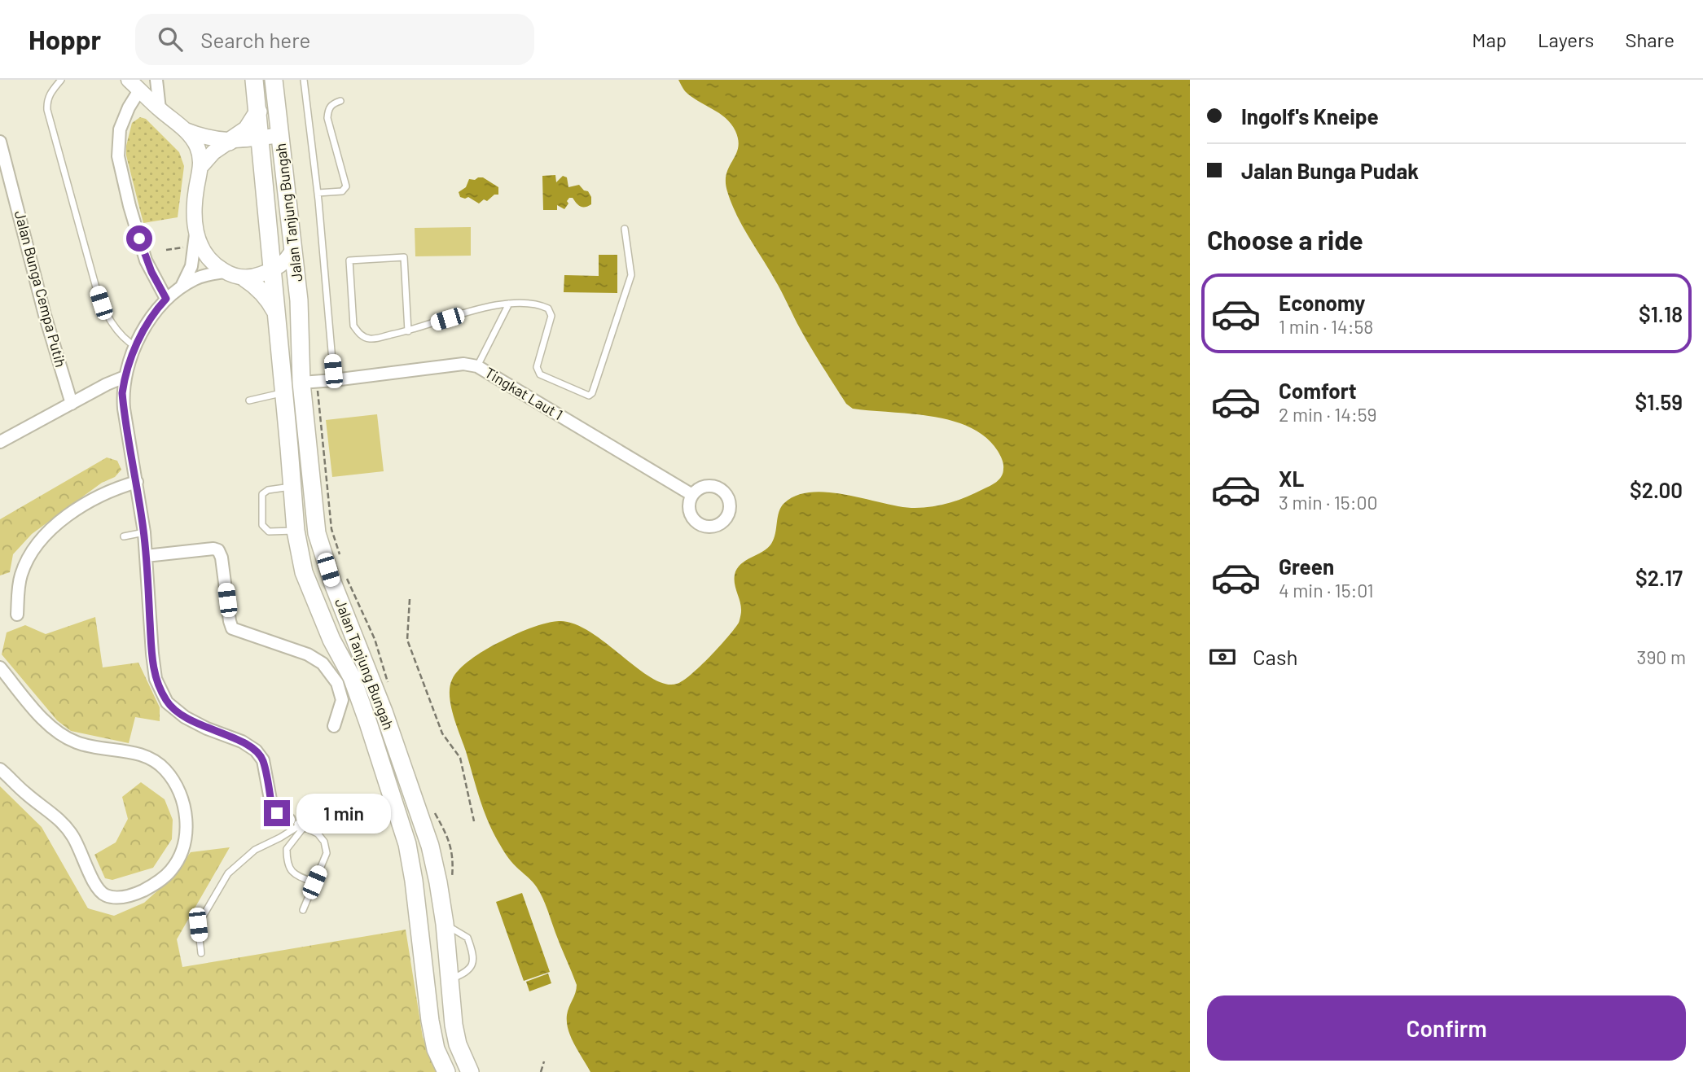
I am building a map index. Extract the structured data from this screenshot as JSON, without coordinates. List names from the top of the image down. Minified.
{"streets":{"main road":["Jalan Tanjung Bungah"],"street":["Jalan Bunga Cempa Putih","Tingkat Laut 1"]},"crossings":[["Jalan Tanjung Bungah","Tingkat Laut 1"]],"page":{"header":"Hoppr","search":"Search here","nav":["Map","Layers","Share"],"banner":["Ingolf's Kneipe","Jalan Bunga Pudak"],"heading":"Choose a ride","list":[{"name":"Economy","note":"1 min · 14:58","value":"$1.18"},{"name":"Comfort","note":"2 min · 14:59","value":"$1.59"},{"name":"XL","note":"3 min · 15:00","value":"$2.00"},{"name":"Green","note":"4 min · 15:01","value":"$2.17"}],"pay":["Cash","390 m"],"bubble":"1 min","buttons":"Confirm"}}
